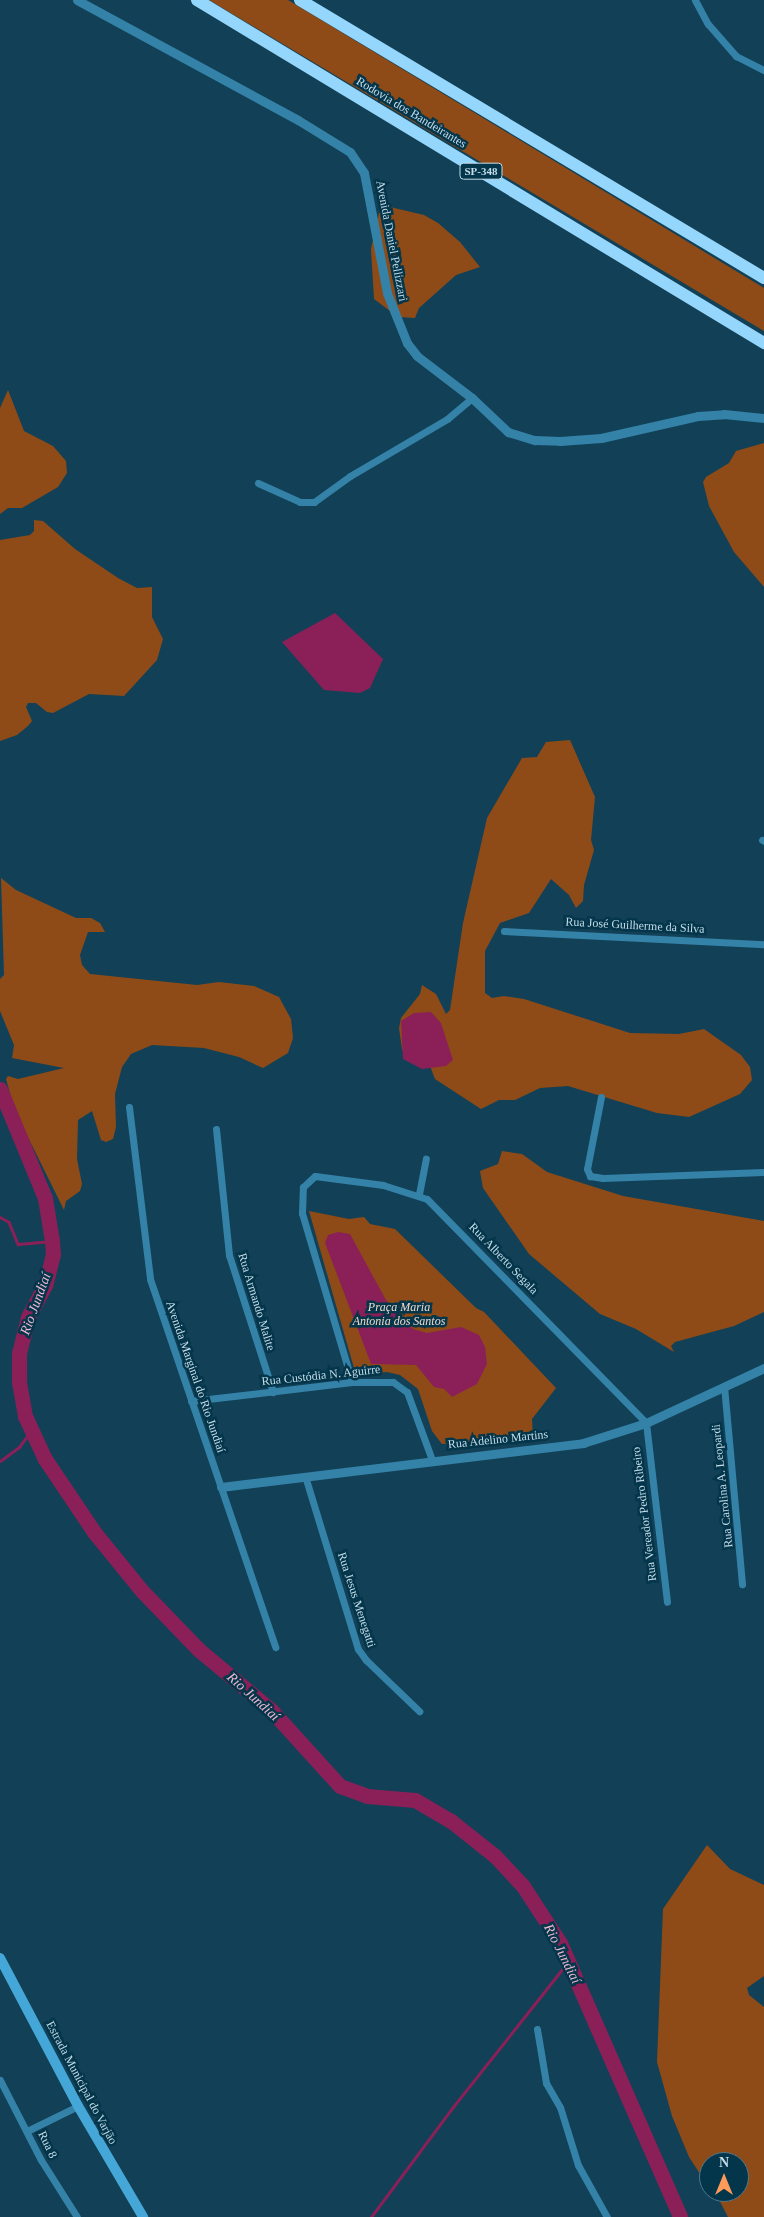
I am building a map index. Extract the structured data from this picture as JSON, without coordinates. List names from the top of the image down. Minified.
{"streets":{"highway":["Rodovia dos Bandeirantes","SP-348"],"main road":["Estrada Municipal do Varjão"],"street":["Avenida Daniel Pellizzari","Rua José Guilherme da Silva","Rua Alberto Segala","Rua Armando Malite","Rua Custódia N. Aguirre","Avenida Marginal do Rio Jundiaí","Rua Adelino Martins","Rua Carolina A. Leopardi","Rua Vereador Pedro Ribeiro","Rua Jesus Menegatti","Rua 8"]},"crossings":[["Rua Alberto Segala","Rua Custódia N. Aguirre"],["Rua Alberto Segala","Rua Adelino Martins"],["Rua Alberto Segala","Rua Vereador Pedro Ribeiro"],["Rua Armando Malite","Rua Custódia N. Aguirre"],["Rua Custódia N. Aguirre","Avenida Marginal do Rio Jundiaí"],["Rua Custódia N. Aguirre","Rua Adelino Martins"],["Avenida Marginal do Rio Jundiaí","Rua Adelino Martins"],["Rua Adelino Martins","Rua Carolina A. Leopardi"],["Rua Adelino Martins","Rua Vereador Pedro Ribeiro"],["Rua Adelino Martins","Rua Jesus Menegatti"]],"water":["Rio Jundiaí"],"parks":["Praça Maria Antonia dos Santos"],"north":"top"}
